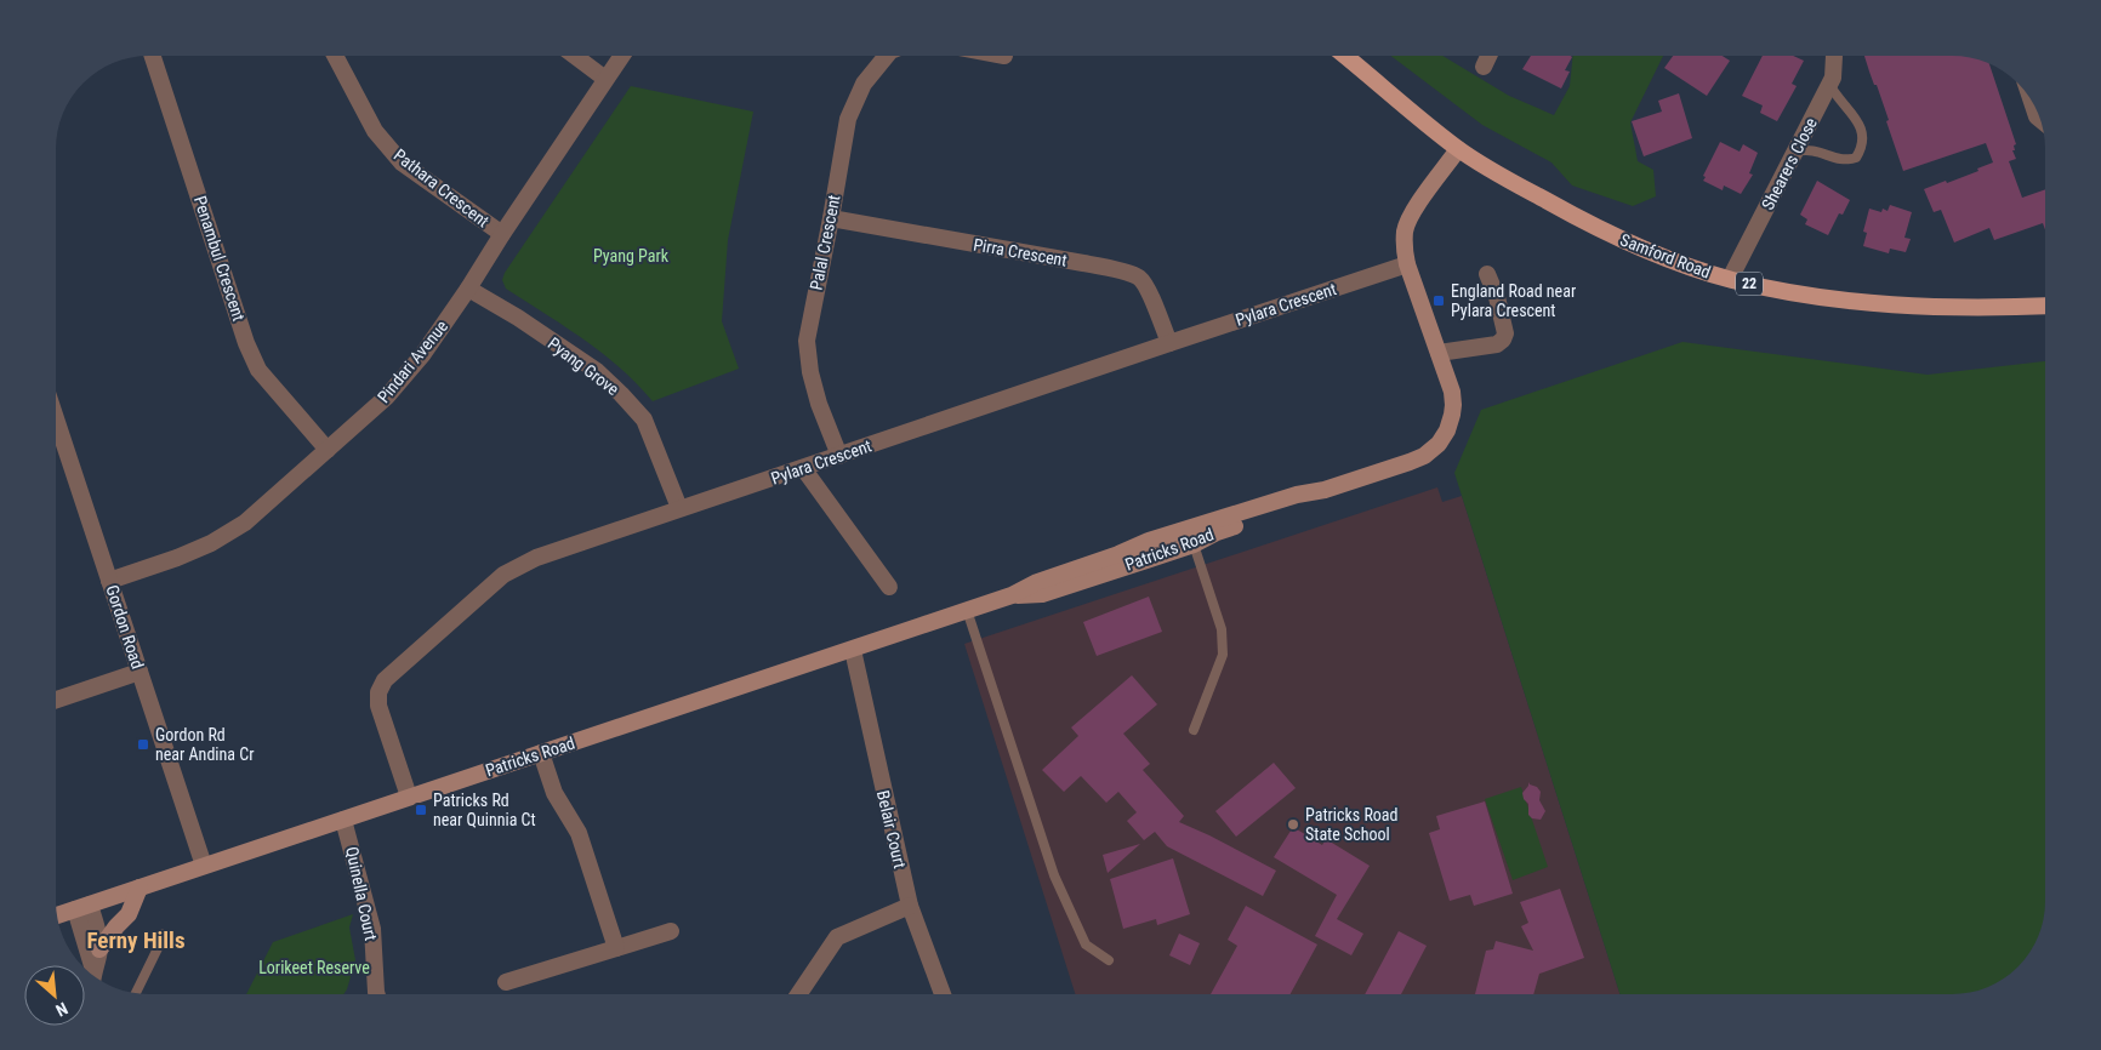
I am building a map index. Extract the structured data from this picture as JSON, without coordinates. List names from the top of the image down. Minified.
{"streets":{"main road":["Samford Road","22","Patricks Road"],"street":["Shearers Close","Pathara Crescent","Palal Crescent","Pirra Crescent","Penambul Crescent","Pylara Crescent","Pindari Avenue","Pyang Grove","Gordon Road","Belair Court","Quinella Court"]},"crossings":[["Shearers Close","Samford Road"],["Pathara Crescent","Pindari Avenue"],["Palal Crescent","Pirra Crescent"],["Palal Crescent","Pylara Crescent"],["Pirra Crescent","Pylara Crescent"],["Penambul Crescent","Pindari Avenue"],["Pylara Crescent","Pyang Grove"],["Pylara Crescent","Patricks Road"],["Pindari Avenue","Pyang Grove"],["Pindari Avenue","Gordon Road"],["Patricks Road","Gordon Road"],["Patricks Road","Belair Court"],["Patricks Road","Quinella Court"]],"districts":["Ferny Hills"],"parks":["Pyang Park","Lorikeet Reserve"],"places":{"transit":["England Road near Pylara Crescent","Gordon Rd near Andina Cr","Patricks Rd near Quinnia Ct"],"other":["Patricks Road State School"]},"north":"bottom right"}
